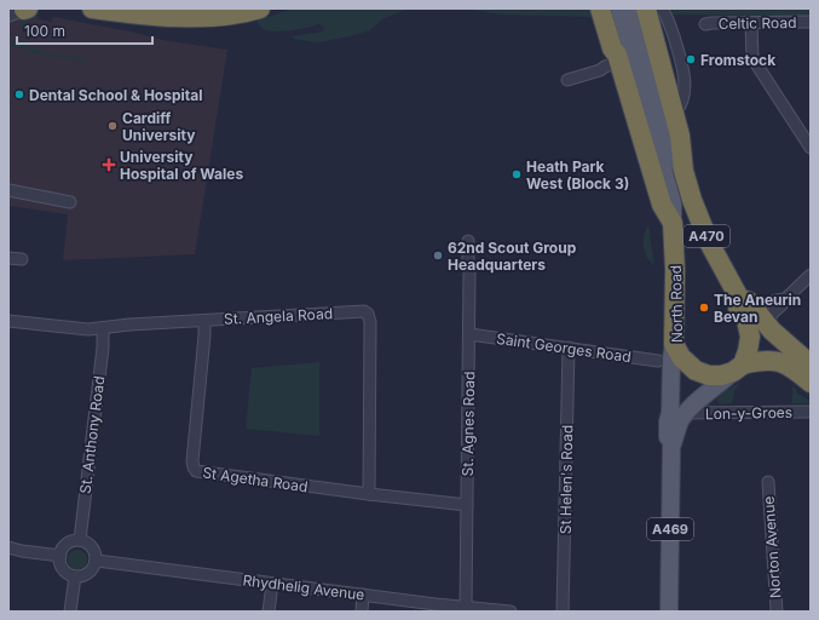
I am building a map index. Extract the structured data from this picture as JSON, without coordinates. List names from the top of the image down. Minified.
{"streets":{"highway":["A470","North Road"],"main road":["A469"],"street":["Celtic Road","St. Angela Road","Saint Georges Road","Lon-y-Groes","St. Agnes Road","St. Anthony Road","St Agetha Road","St Helen's Road","Norton Avenue","Rhydhelig Avenue"]},"crossings":[["A470","North Road"],["A470","A469"],["North Road","A469"],["St. Angela Road","St. Anthony Road"],["St. Angela Road","St Agetha Road"],["Saint Georges Road","St. Agnes Road"],["Saint Georges Road","St Helen's Road"],["Lon-y-Groes","A469"],["St. Agnes Road","St Agetha Road"],["St. Agnes Road","Rhydhelig Avenue"],["St. Anthony Road","Rhydhelig Avenue"]],"places":{"other":["Fromstock","Dental School & Hospital","Cardiff University","Heath Park West (Block 3)","62nd Scout Group Headquarters","The Aneurin Bevan"],"health":["University Hospital of Wales"]},"scale_bar":"100 m"}
